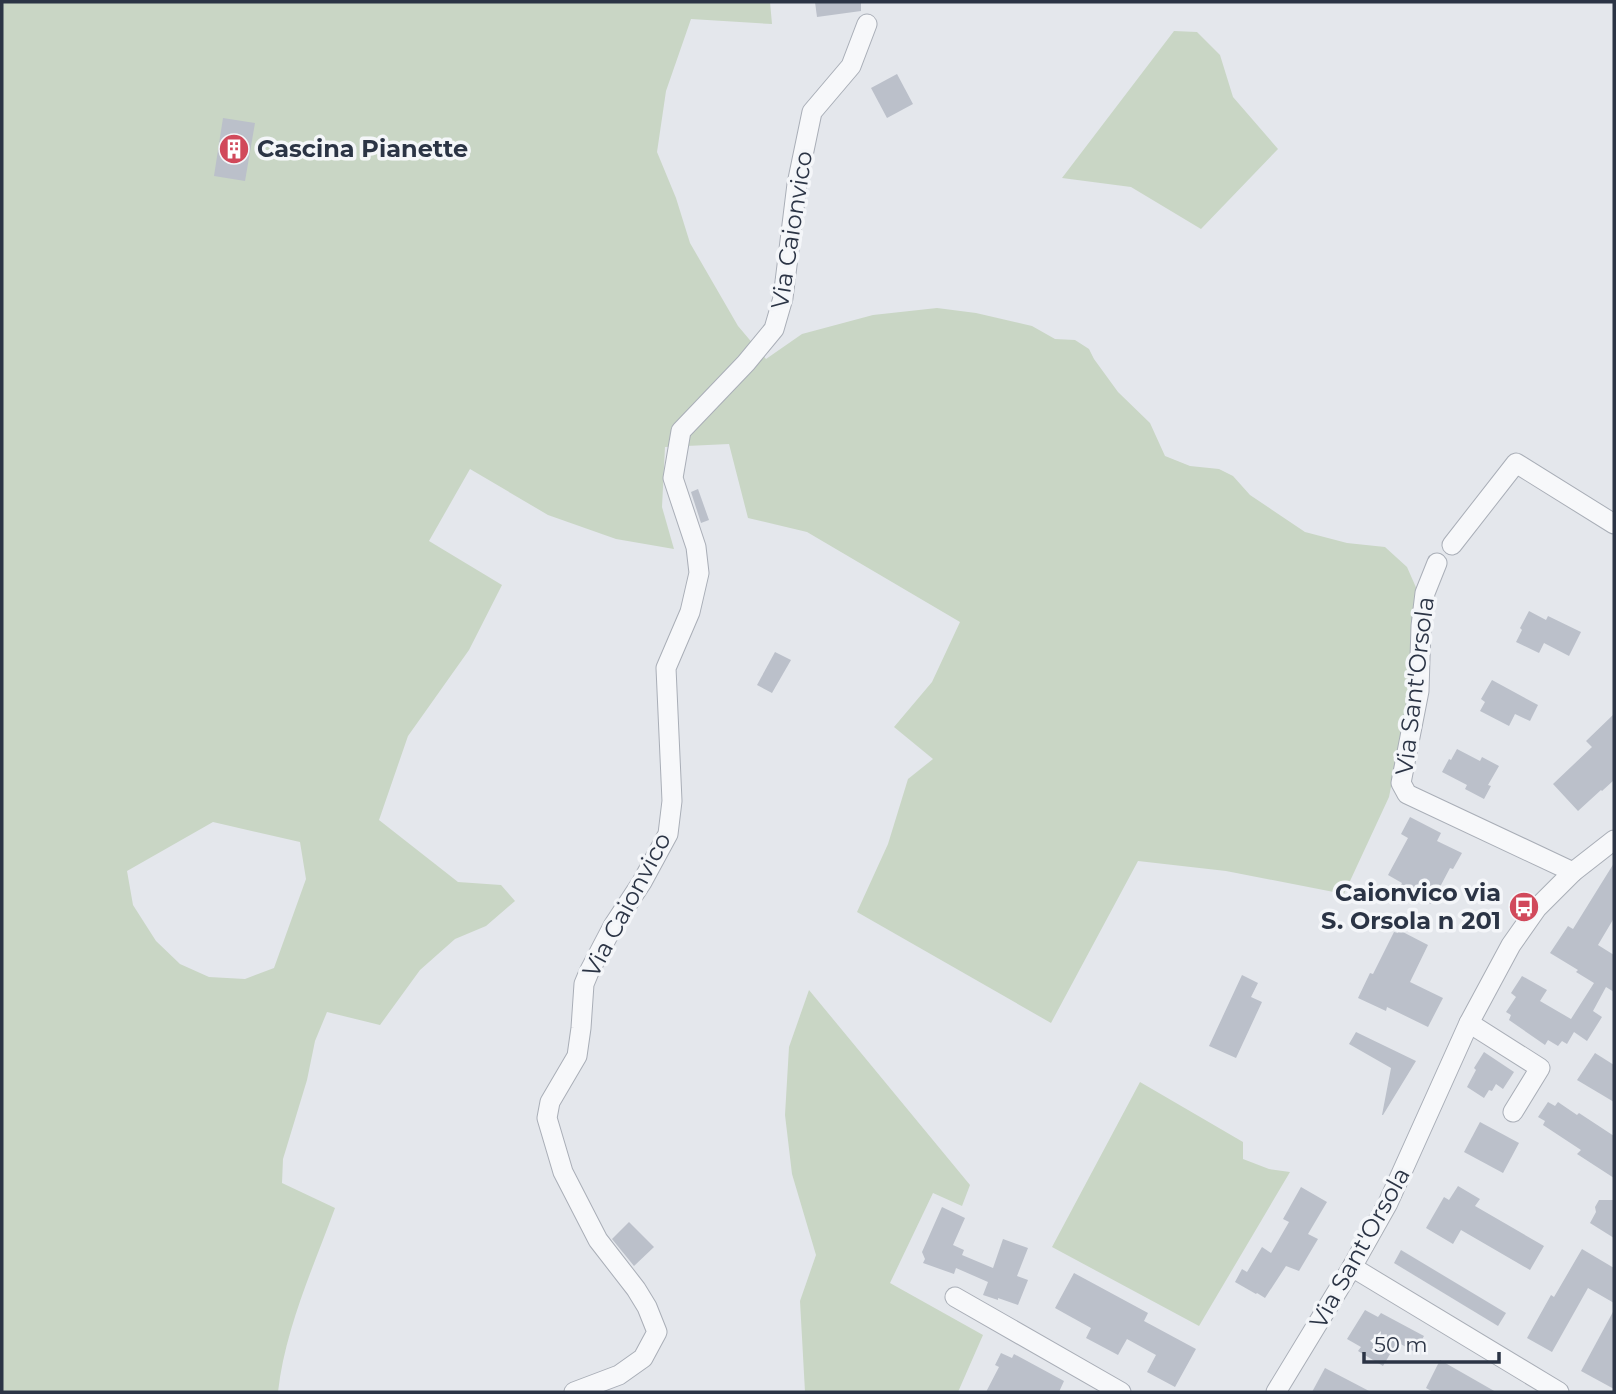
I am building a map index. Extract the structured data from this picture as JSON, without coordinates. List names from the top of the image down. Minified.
{"streets":{"street":["Via Caionvico","Via Sant'Orsola"]},"places":{"building":["Cascina Pianette"],"bus stop":["Caionvico via S. Orsola n 201"]},"scale_bar":"50 m"}
